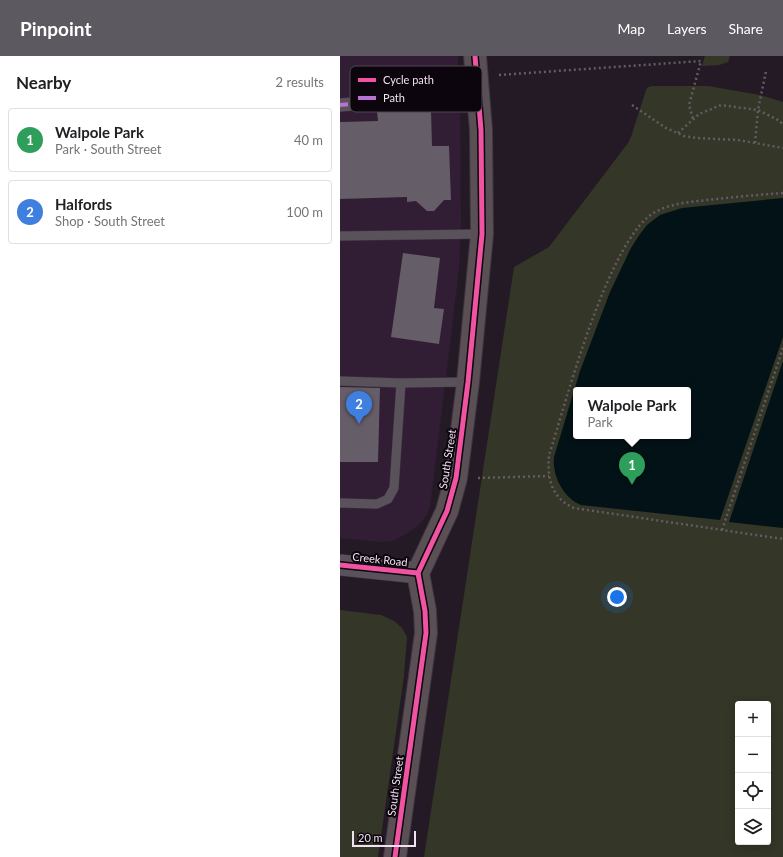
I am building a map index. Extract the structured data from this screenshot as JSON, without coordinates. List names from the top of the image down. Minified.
{"streets":{"main road":["South Street"],"street":["Creek Road"]},"crossings":[["South Street","Creek Road"]],"legend":["Cycle path","Path"],"scale_bar":"20 m","page":{"header":"Pinpoint","nav":["Map","Layers","Share"],"heading":["Nearby","2 results"],"list":[{"mark":"1","name":"Walpole Park","note":"Park · South Street","value":"40 m"},{"mark":"2","name":"Halfords","note":"Shop · South Street","value":"100 m"}],"popup":["Walpole Park","Park"],"pins":["2","1"],"map_buttons":["+","−"],"scale":"20 m"}}
